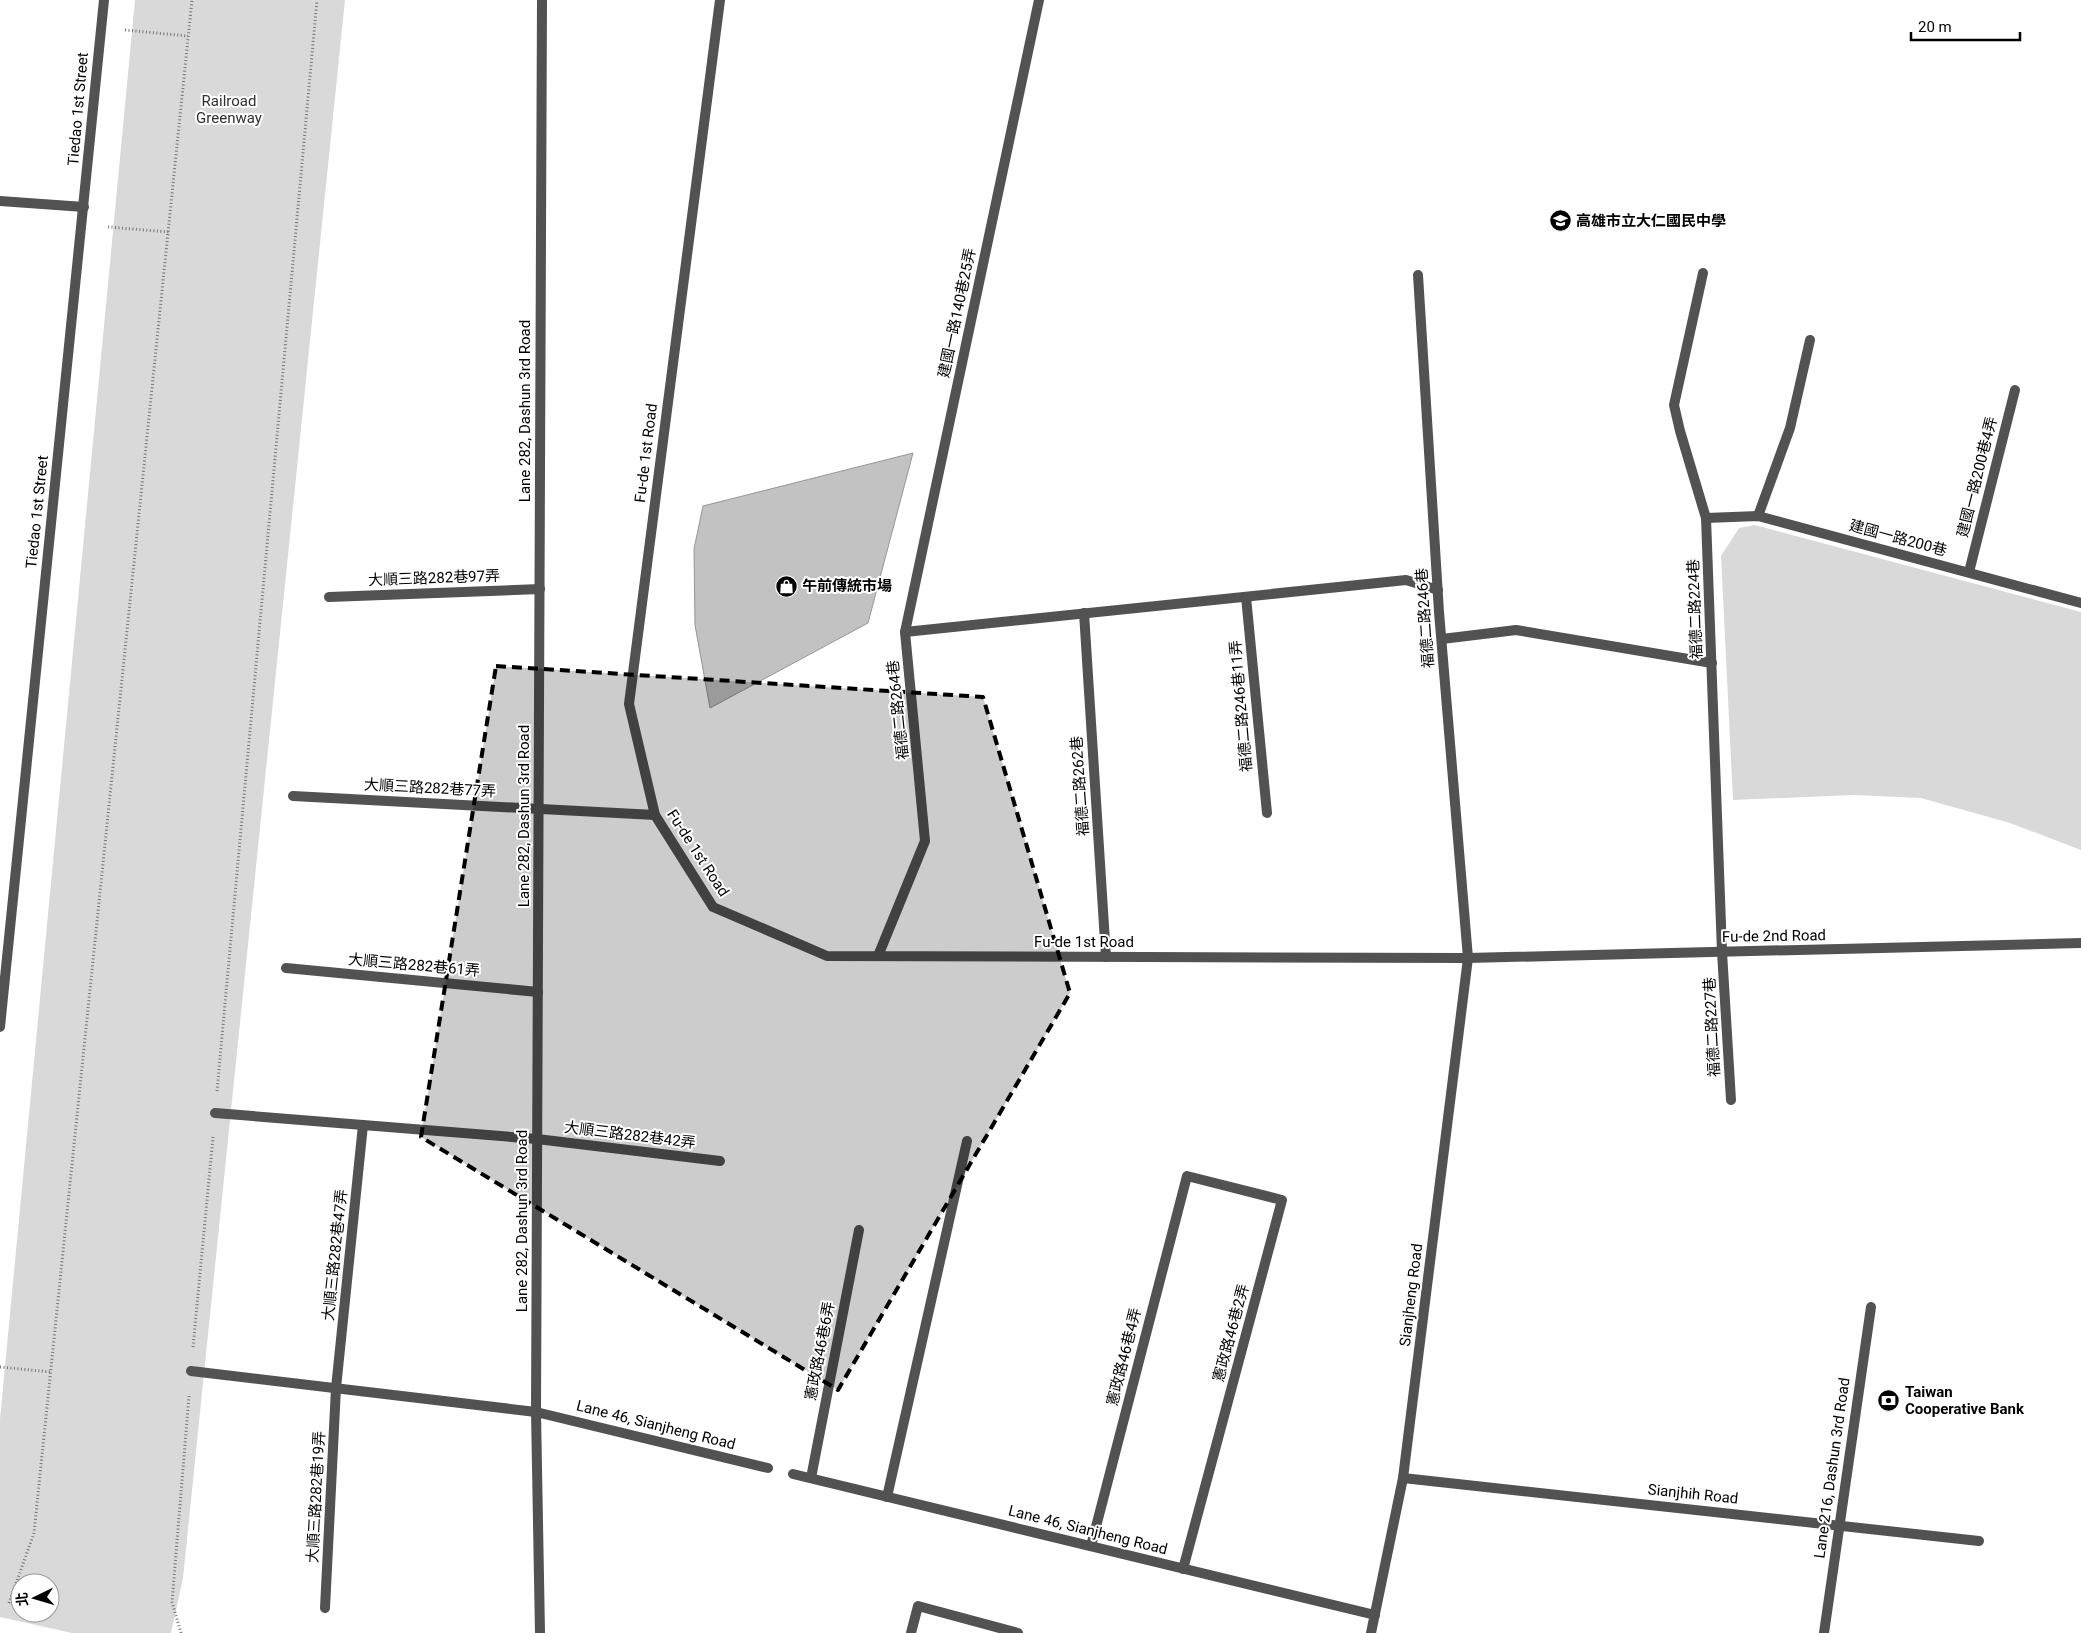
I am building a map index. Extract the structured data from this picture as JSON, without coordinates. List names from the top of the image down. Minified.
{"streets":{"street":["Tiedao 1st Street","建國一路140巷25弄","Lane 282, Dashun 3rd Road","Fu-de 1st Road","建國一路200巷4弄","建國一路200巷","大順三路282巷97弄","福德二路224巷","福德二路246巷","福德二路246巷11弄","福德二路264巷","福德二路262巷","大順三路282巷77弄","Fu-de 2nd Road","大順三路282巷61弄","福德二路227巷","大順三路282巷42弄","大順三路282巷47弄","Sianjheng Road","憲政路46巷2弄","憲政路46巷6弄","憲政路46巷4弄","Lane 46, Sianjheng Road","Lane 216, Dashun 3rd Road","Sianjhih Road","大順三路282巷19弄"]},"crossings":[["建國一路140巷25弄","福德二路264巷"],["Lane 282, Dashun 3rd Road","大順三路282巷97弄"],["Lane 282, Dashun 3rd Road","大順三路282巷77弄"],["Lane 282, Dashun 3rd Road","大順三路282巷61弄"],["Lane 282, Dashun 3rd Road","大順三路282巷42弄"],["Lane 282, Dashun 3rd Road","Lane 46, Sianjheng Road"],["Fu-de 1st Road","福德二路246巷"],["Fu-de 1st Road","福德二路264巷"],["Fu-de 1st Road","福德二路262巷"],["Fu-de 1st Road","大順三路282巷77弄"],["Fu-de 1st Road","Fu-de 2nd Road"],["Fu-de 1st Road","Sianjheng Road"],["建國一路200巷4弄","建國一路200巷"],["建國一路200巷","福德二路224巷"],["福德二路224巷","Fu-de 2nd Road"],["福德二路224巷","福德二路227巷"],["福德二路246巷","Fu-de 2nd Road"],["福德二路246巷","Sianjheng Road"],["Fu-de 2nd Road","福德二路227巷"],["Fu-de 2nd Road","Sianjheng Road"],["大順三路282巷47弄","大順三路282巷19弄"],["Sianjheng Road","Lane 46, Sianjheng Road"],["Sianjheng Road","Sianjhih Road"],["憲政路46巷2弄","憲政路46巷4弄"],["憲政路46巷2弄","Lane 46, Sianjheng Road"],["憲政路46巷6弄","Lane 46, Sianjheng Road"],["憲政路46巷4弄","Lane 46, Sianjheng Road"],["Lane 216, Dashun 3rd Road","Sianjhih Road"]],"parks":["Railroad Greenway"],"places":{"school or university":["高雄市立大仁國民中學"],"shop":["午前傳統市場"],"bank":["Taiwan Cooperative Bank"]},"scale_bar":"20 m","north":"left"}
